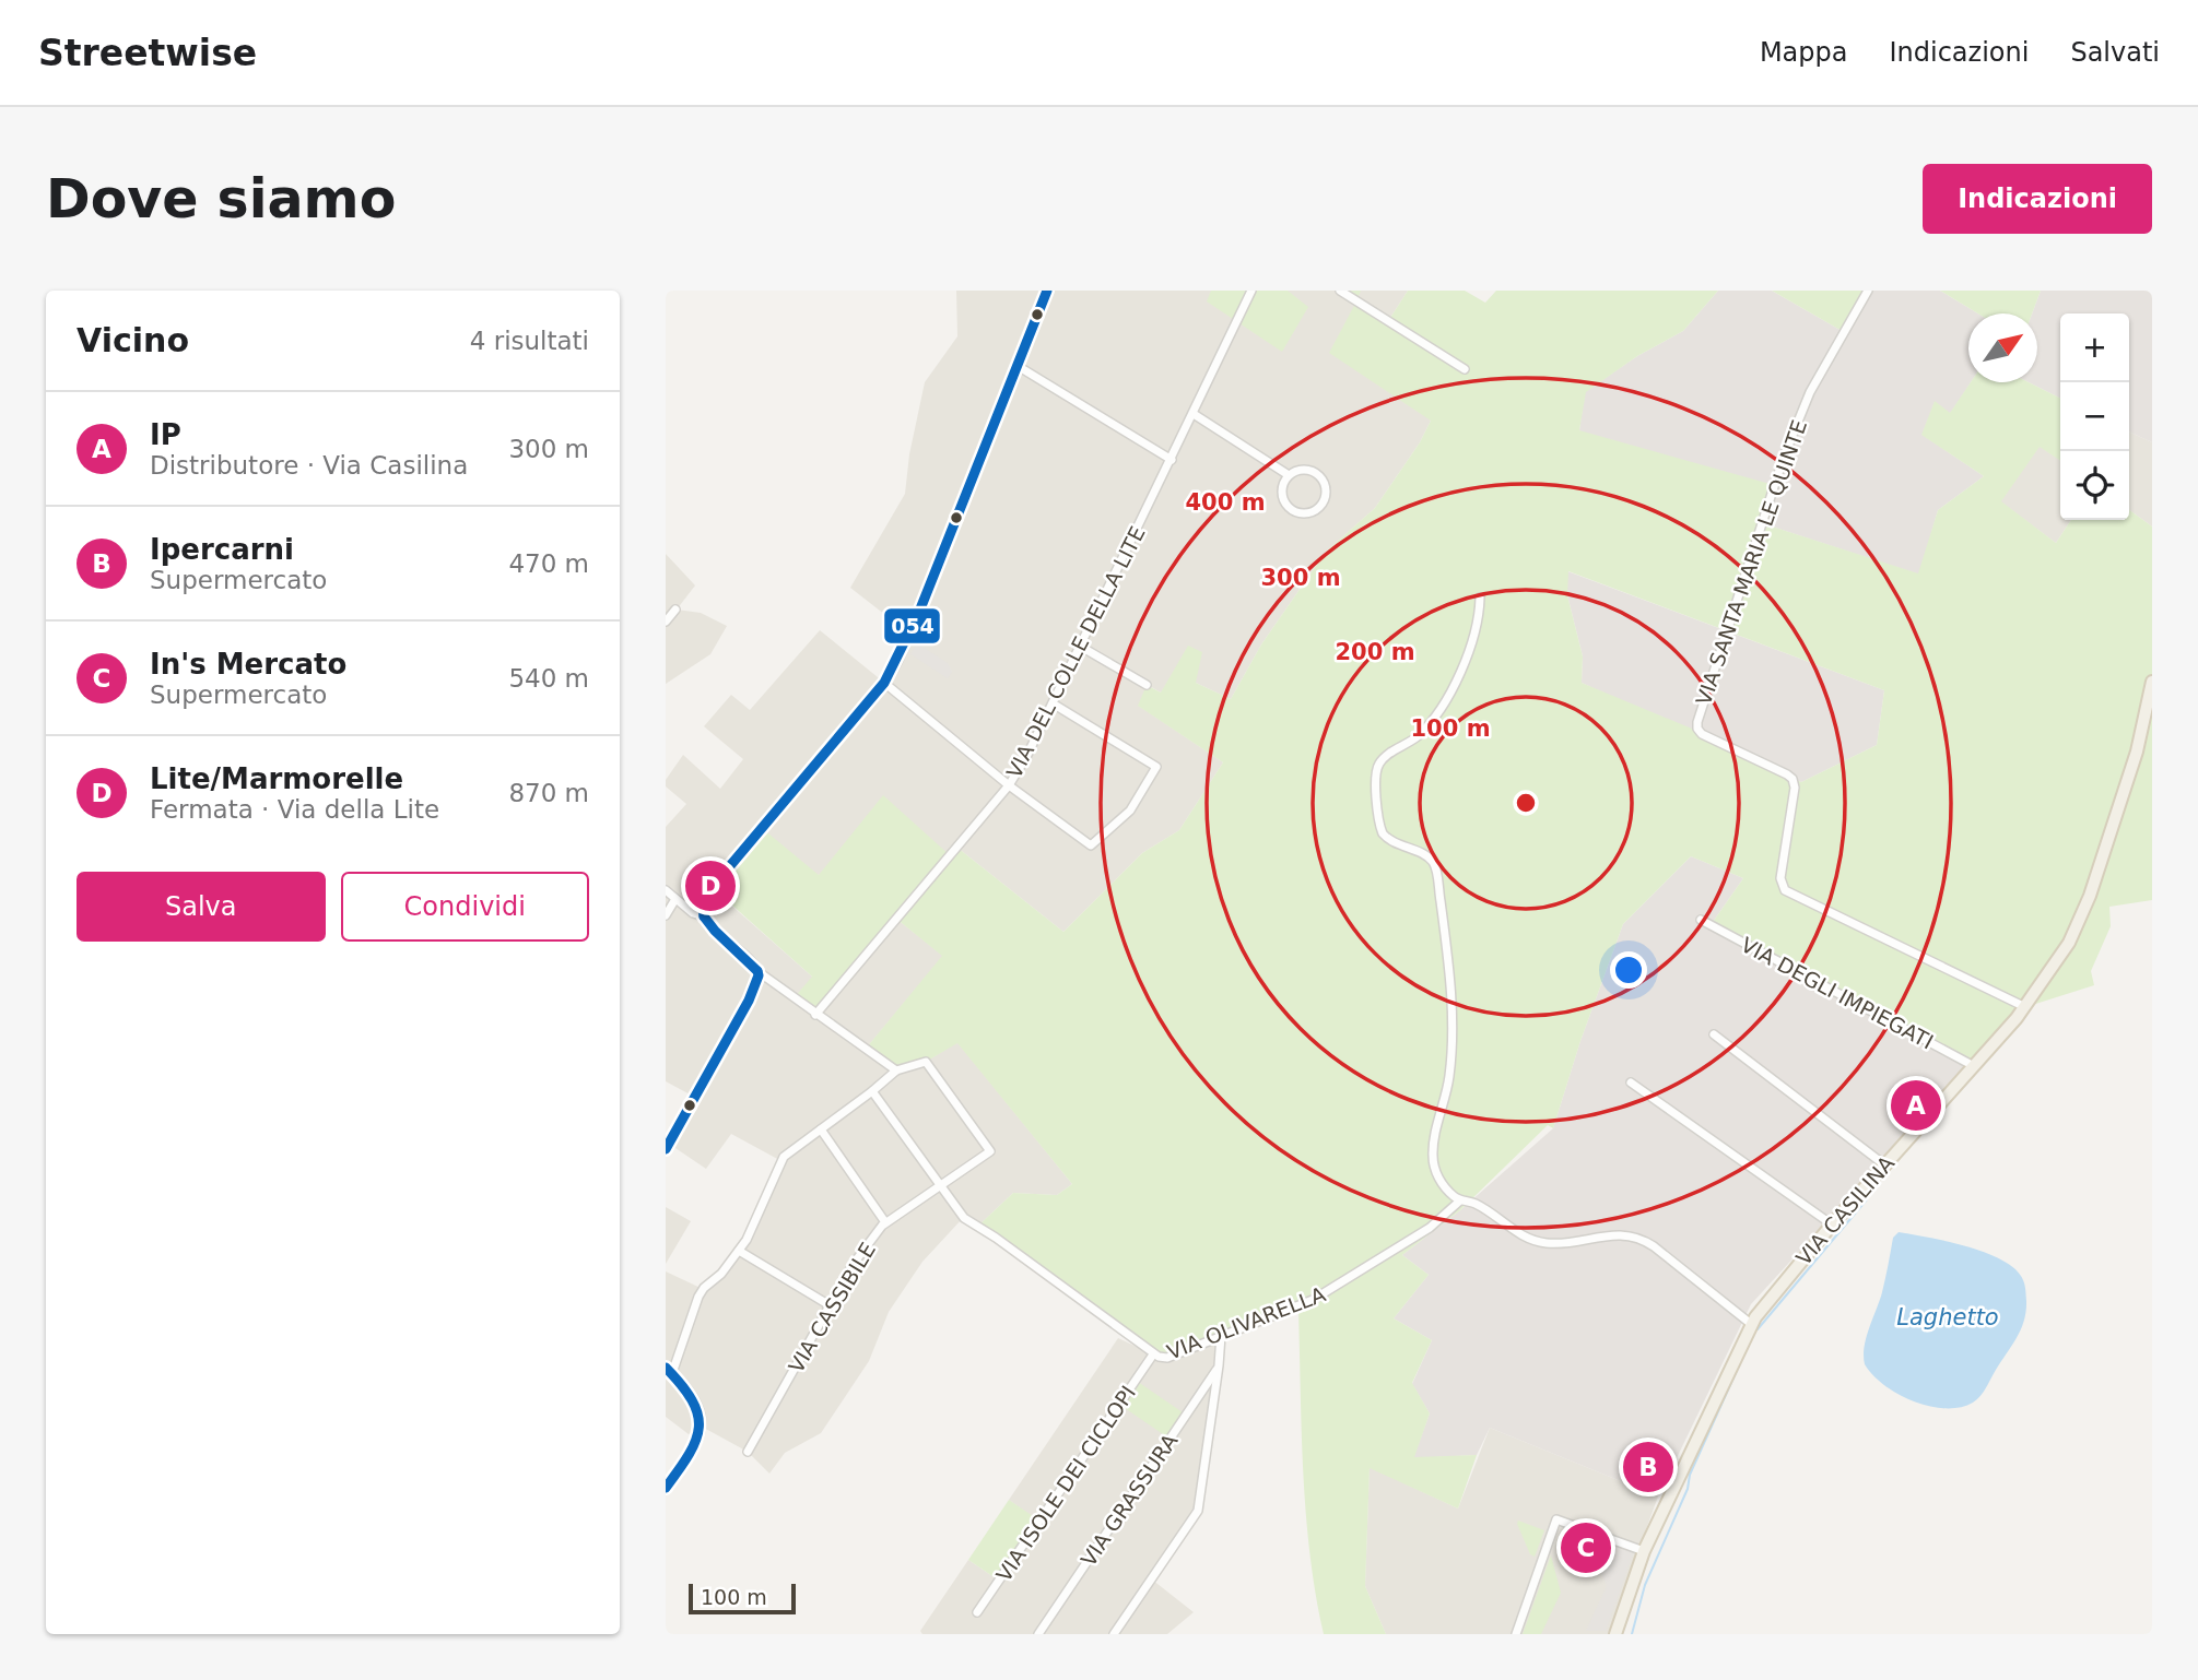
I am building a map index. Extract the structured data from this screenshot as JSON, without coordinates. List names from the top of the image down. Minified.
{"streets":{"main road":["VIA CASILINA"],"street":["VIA SANTA MARIA LE QUINTE","VIA DEL COLLE DELLA LITE","VIA DEGLI IMPIEGATI","VIA CASSIBILE","VIA OLIVARELLA","VIA ISOLE DEI CICLOPI","VIA GRASSURA"]},"crossings":[["VIA SANTA MARIA LE QUINTE","VIA CASILINA"],["VIA DEGLI IMPIEGATI","VIA CASILINA"],["VIA CASSIBILE","VIA OLIVARELLA"],["VIA OLIVARELLA","VIA ISOLE DEI CICLOPI"]],"water":["Laghetto"],"lines":["transit line 054"],"scale_bar":"100 m","north":"top right","page":{"header":"Streetwise","nav":["Mappa","Indicazioni","Salvati"],"buttons":["Indicazioni",["Salva","Condividi"]],"title":"Dove siamo","heading":["Vicino","4 risultati"],"map_buttons":["+","−"],"list":[{"mark":"A","name":"IP","note":"Distributore · Via Casilina","value":"300 m"},{"mark":"B","name":"Ipercarni","note":"Supermercato","value":"470 m"},{"mark":"C","name":"In's Mercato","note":"Supermercato","value":"540 m"},{"mark":"D","name":"Lite/Marmorelle","note":"Fermata · Via della Lite","value":"870 m"}],"pins":["D","A","B","C"],"scale":"100 m"},"rings":["400 m","300 m","200 m","100 m"]}
